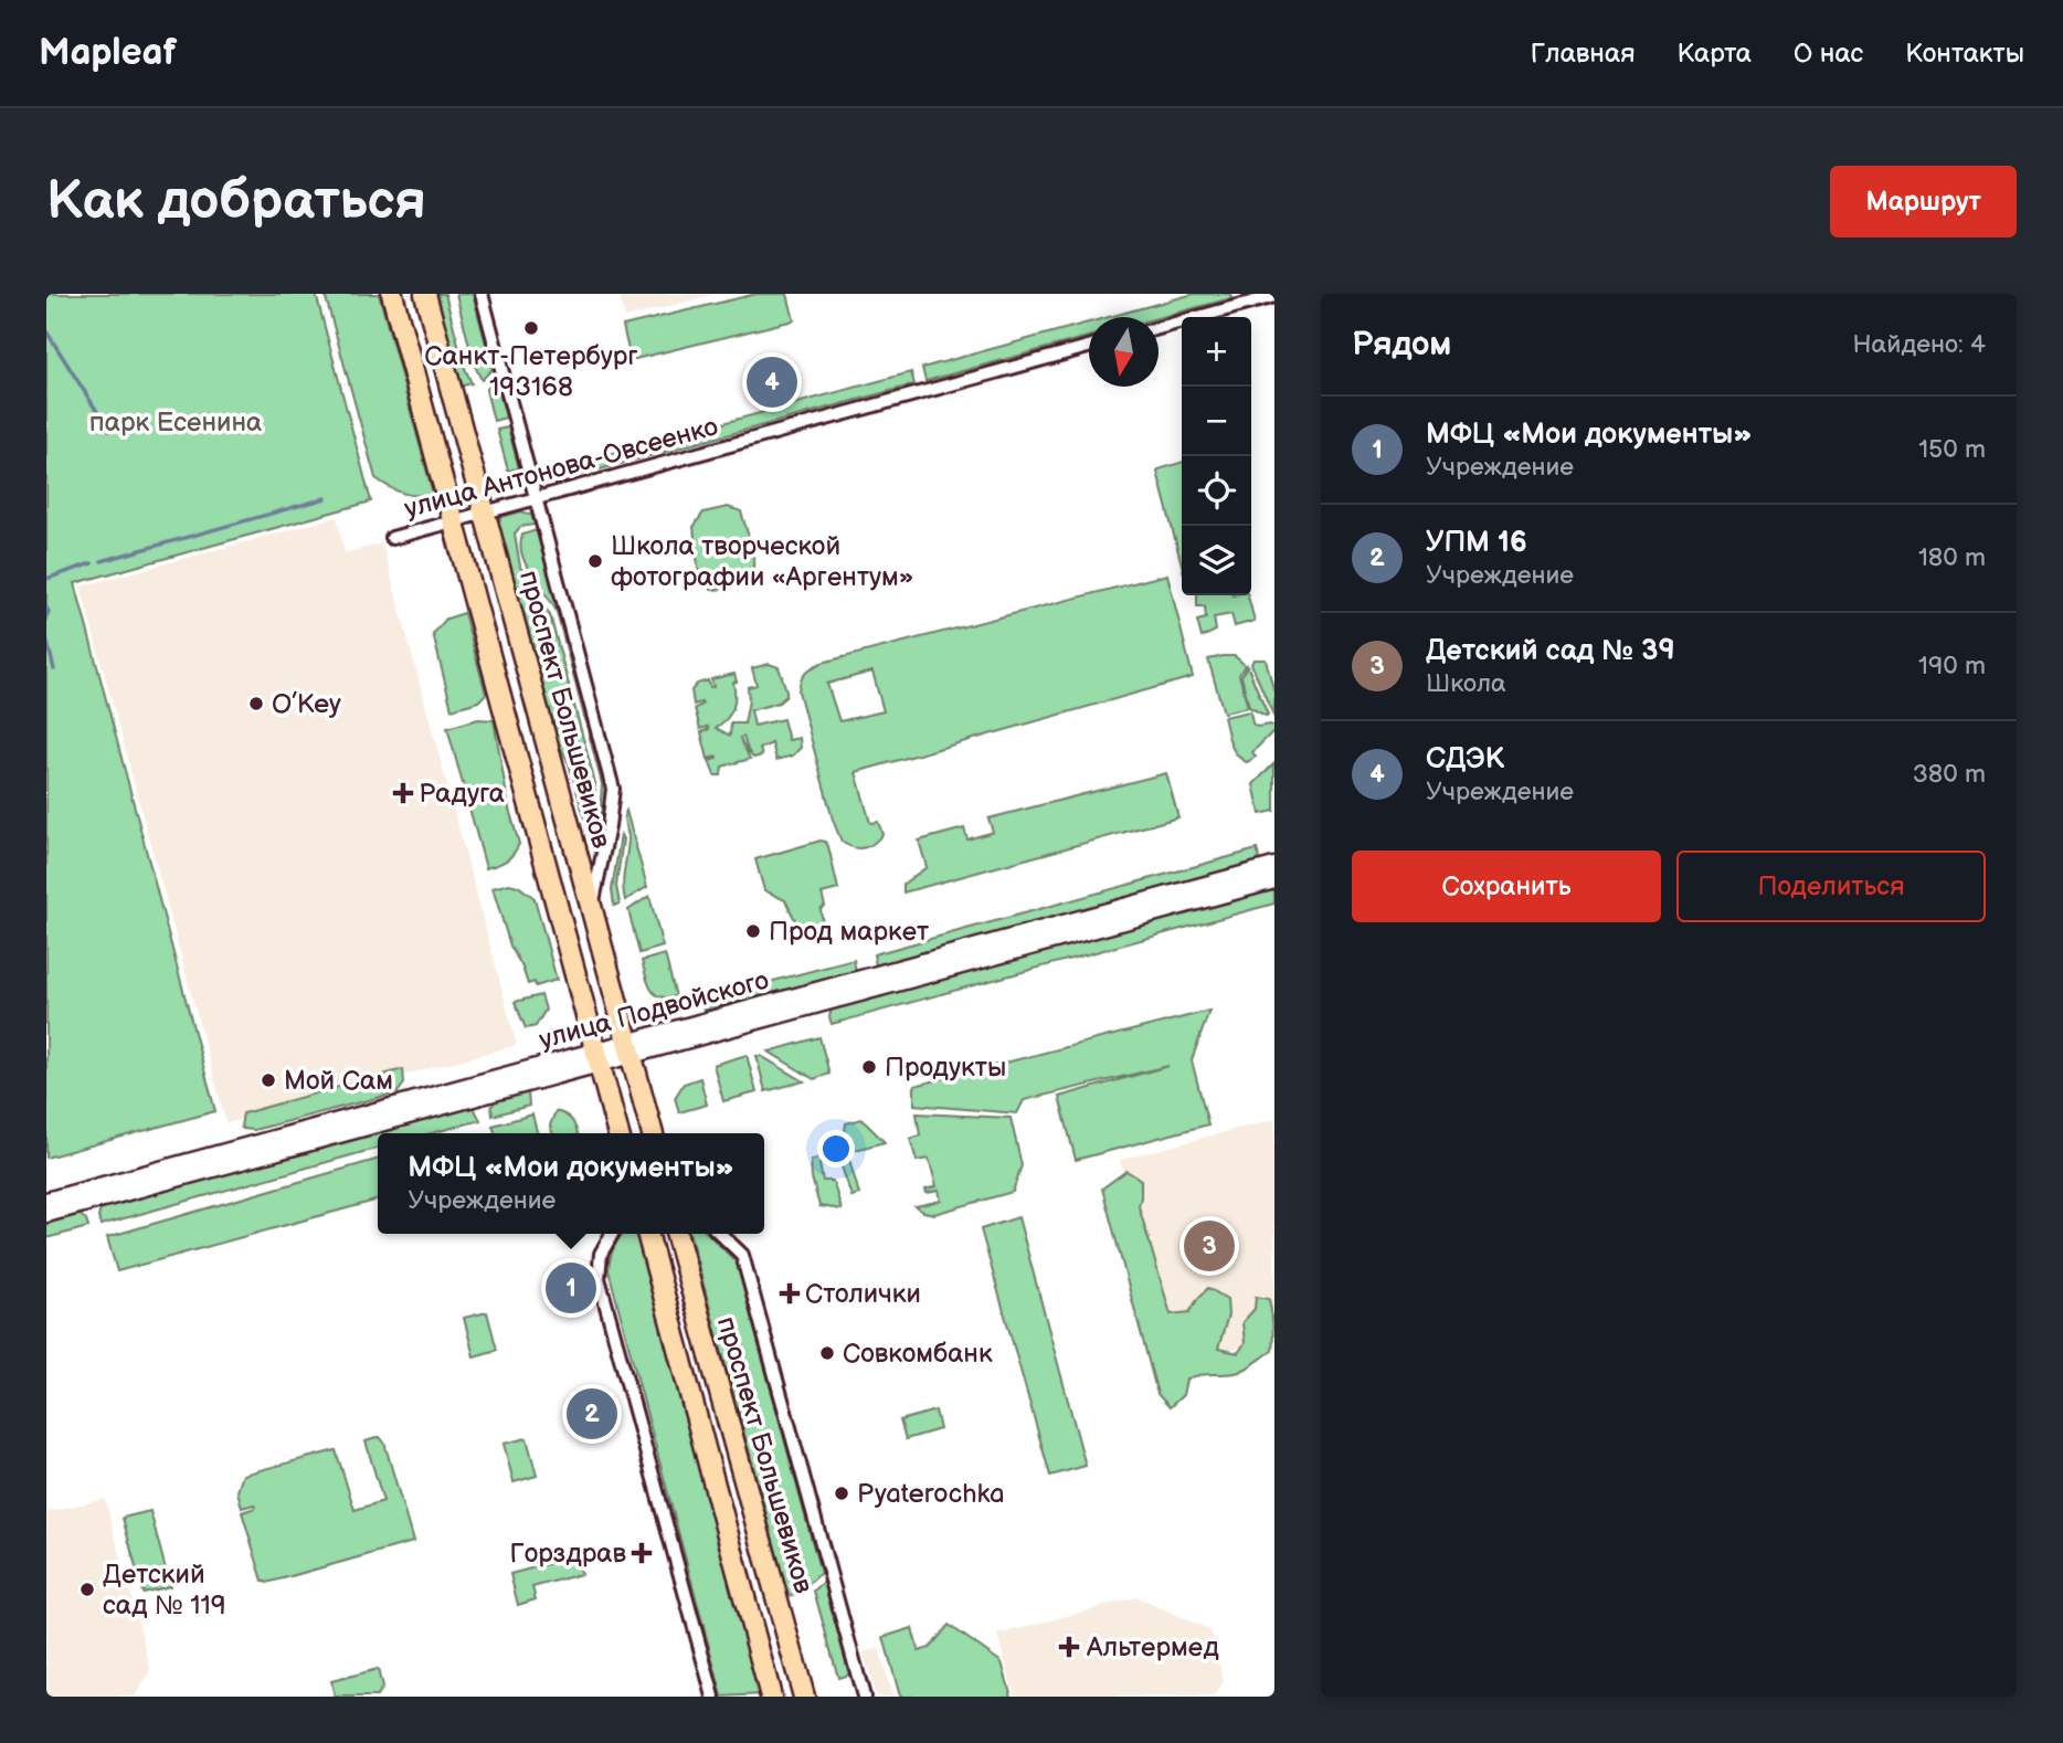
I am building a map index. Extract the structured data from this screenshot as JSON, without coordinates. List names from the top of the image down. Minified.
{"streets":{"main road":["проспект Большевиков"],"street":["улица Антонова-Овсеенко","улица Подвойского"]},"crossings":[["улица Антонова-Овсеенко","проспект Большевиков"],["проспект Большевиков","улица Подвойского"]],"parks":["парк Есенина"],"places":{"other":["Санкт-Петербург 193168","Школа творческой фотографии «Аргентум»","O’Key","Прод маркет","Продукты","Мой Сам","Совкомбанк","Pyaterochka","Детский сад № 119"],"health":["Радуга","Столички","Горздрав","Альтермед"]},"north":"bottom","page":{"header":"Mapleaf","nav":["Главная","Карта","О нас","Контакты"],"buttons":["Маршрут",["Сохранить","Поделиться"]],"title":"Как добраться","heading":["Рядом","Найдено: 4"],"map_buttons":["+","−"],"pins":["4","3","1","2"],"list":[{"mark":"1","name":"МФЦ «Мои документы»","note":"Учреждение","value":"150 m"},{"mark":"2","name":"УПМ 16","note":"Учреждение","value":"180 m"},{"mark":"3","name":"Детский сад № 39","note":"Школа","value":"190 m"},{"mark":"4","name":"СДЭК","note":"Учреждение","value":"380 m"}],"popup":["МФЦ «Мои документы»","Учреждение"]}}
